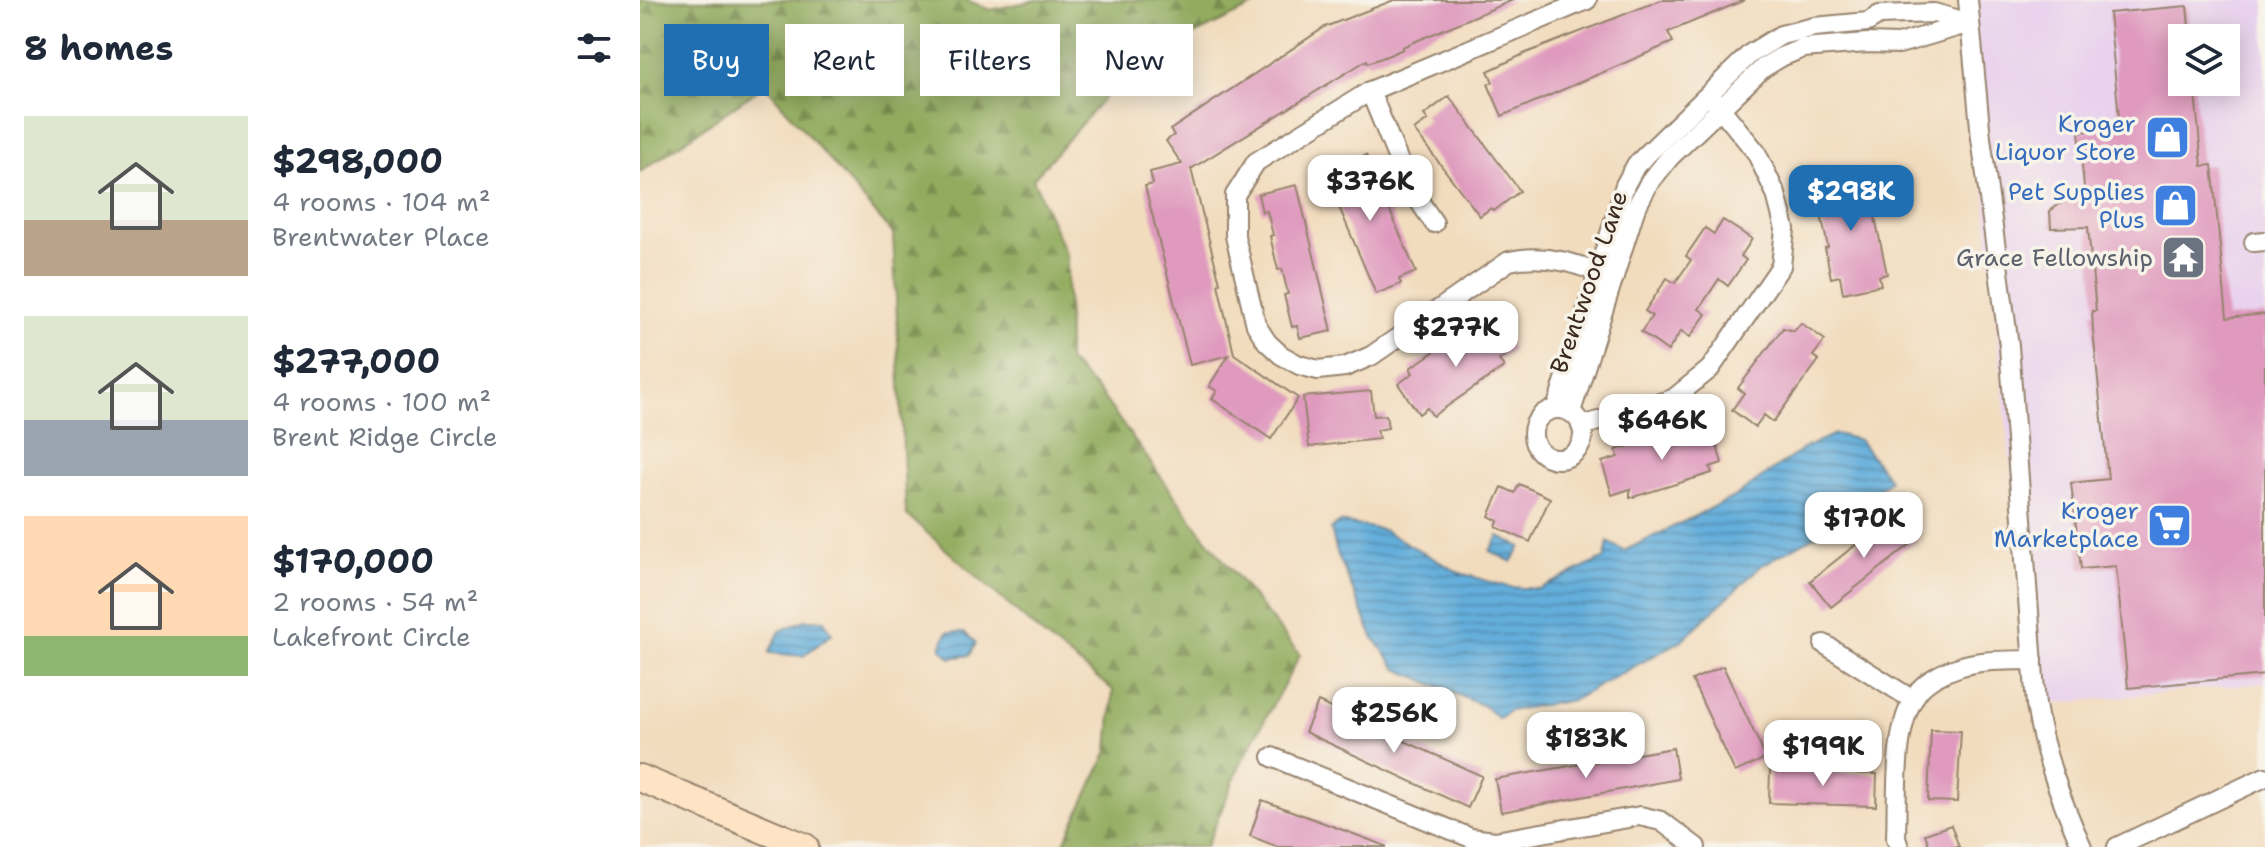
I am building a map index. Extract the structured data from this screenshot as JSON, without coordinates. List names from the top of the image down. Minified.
{"streets":{"street":["Brentwood Lane"]},"places":{"shop":["Kroger Liquor Store","Pet Supplies Plus"],"temple":["Grace Fellowship"],"supermarket":["Kroger Marketplace"]},"page":{"heading":"8 homes","chip":["Buy","Rent","Filters","New"],"list":[{"name":"$298,000","note":"4 rooms · 104 m² · Brentwater Place"},{"name":"$277,000","note":"4 rooms · 100 m² · Brent Ridge Circle"},{"name":"$170,000","note":"2 rooms · 54 m² · Lakefront Circle"}],"price":["$376K","$298K","$277K","$646K","$170K","$256K","$183K","$199K"]}}
